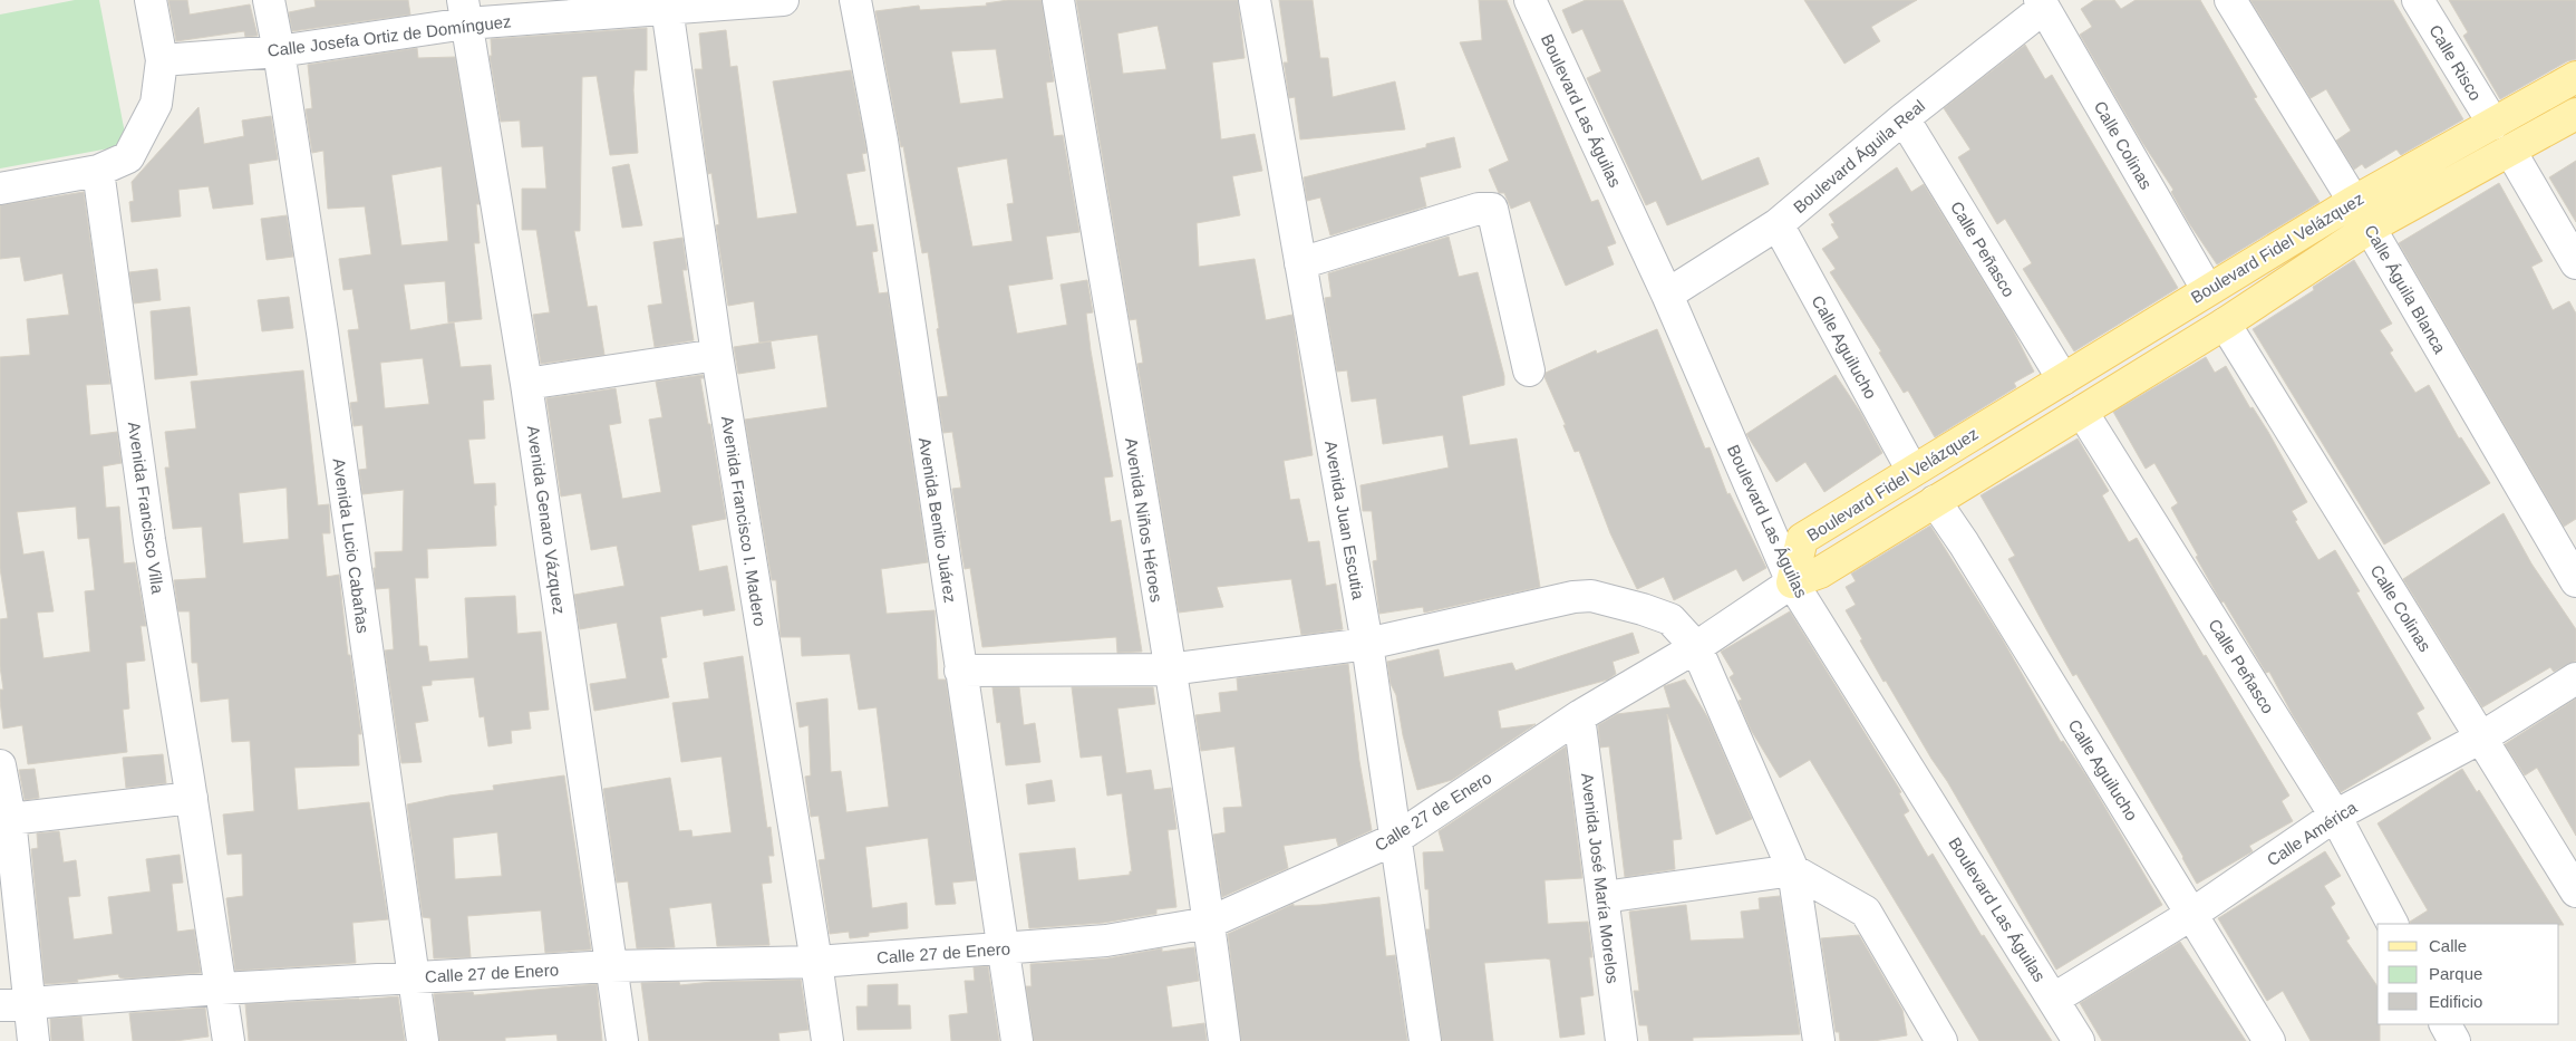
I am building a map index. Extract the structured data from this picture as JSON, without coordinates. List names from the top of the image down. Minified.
{"streets":{"main road":["Boulevard Fidel Velázquez"],"street":["Calle Josefa Ortiz de Domínguez","Calle Risco","Boulevard Las Águilas","Calle Colinas","Boulevard Águila Real","Calle Peñasco","Calle Águila Blanca","Calle Aguilucho","Avenida Francisco Villa","Avenida Genaro Vázquez","Avenida Benito Juárez","Avenida Niños Héroes","Avenida Juan Escutia","Avenida Francisco I. Madero","Avenida Lucio Cabañas","Calle 27 de Enero","Calle América","Avenida José María Morelos"]},"crossings":[["Calle Josefa Ortiz de Domínguez","Avenida Genaro Vázquez"],["Calle Josefa Ortiz de Domínguez","Avenida Francisco I. Madero"],["Calle Josefa Ortiz de Domínguez","Avenida Lucio Cabañas"],["Calle Risco","Boulevard Fidel Velázquez"],["Boulevard Las Águilas","Boulevard Águila Real"],["Boulevard Las Águilas","Boulevard Fidel Velázquez"],["Boulevard Las Águilas","Calle 27 de Enero"],["Boulevard Las Águilas","Calle América"],["Calle Colinas","Boulevard Águila Real"],["Calle Colinas","Boulevard Fidel Velázquez"],["Calle Colinas","Calle América"],["Boulevard Águila Real","Calle Peñasco"],["Boulevard Águila Real","Calle Aguilucho"],["Boulevard Fidel Velázquez","Calle Peñasco"],["Boulevard Fidel Velázquez","Calle Águila Blanca"],["Boulevard Fidel Velázquez","Calle Aguilucho"],["Boulevard Fidel Velázquez","Calle 27 de Enero"],["Calle Peñasco","Calle América"],["Calle Aguilucho","Calle América"],["Avenida Francisco Villa","Calle 27 de Enero"],["Avenida Genaro Vázquez","Calle 27 de Enero"],["Avenida Benito Juárez","Calle 27 de Enero"],["Avenida Niños Héroes","Calle 27 de Enero"],["Avenida Juan Escutia","Calle 27 de Enero"],["Avenida Francisco I. Madero","Calle 27 de Enero"],["Avenida Lucio Cabañas","Calle 27 de Enero"],["Calle 27 de Enero","Avenida José María Morelos"]],"legend":["Calle","Parque","Edificio"]}
